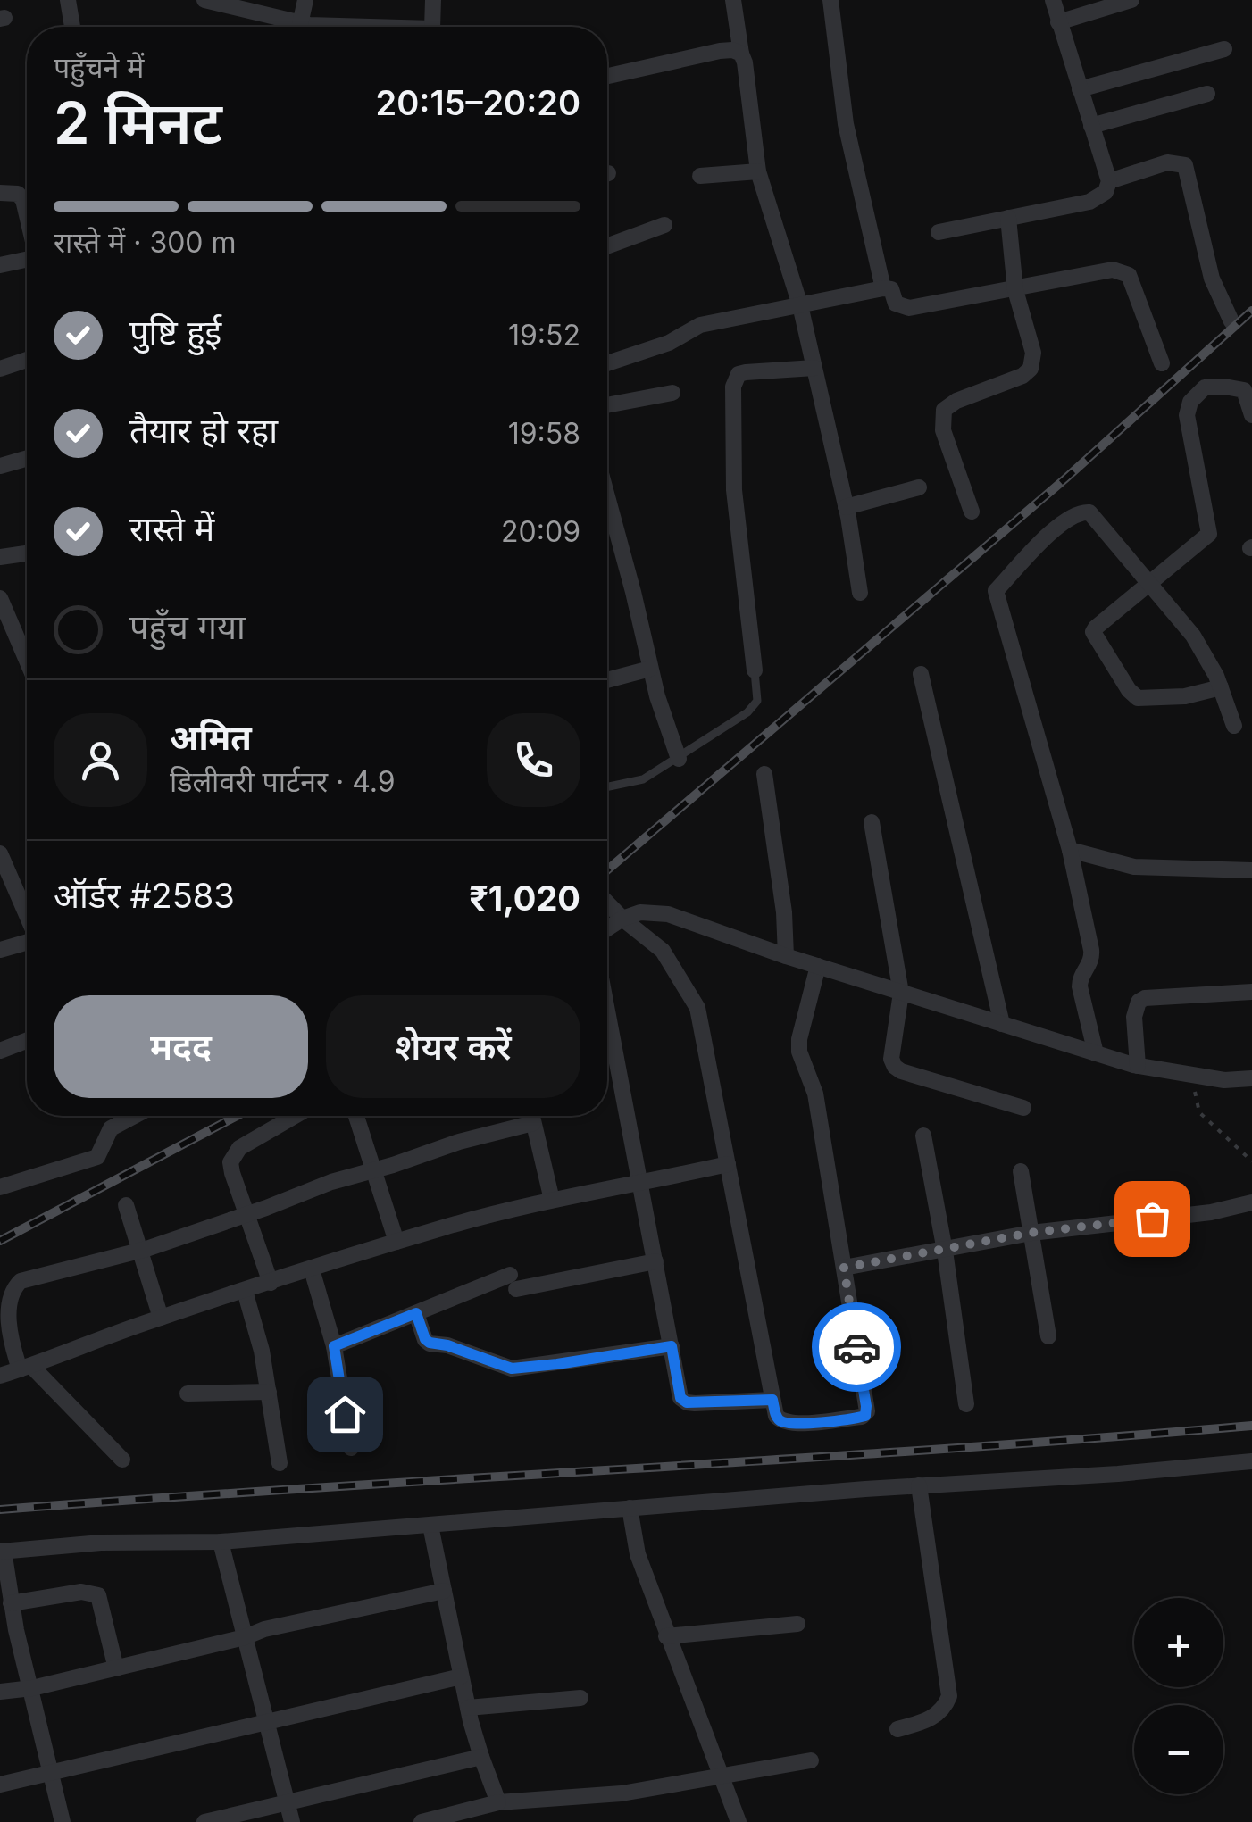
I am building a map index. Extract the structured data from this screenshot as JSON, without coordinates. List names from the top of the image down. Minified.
{"page":{"heading":["2 मिनट","पहुँचने में","20:15–20:20"],"panel":["अमित","डिलीवरी पार्टनर · 4.9","ऑर्डर #2583","₹1,020"],"bar":"रास्ते में · 300 m","list":[["पुष्टि हुई","19:52"],["तैयार हो रहा","19:58"],["रास्ते में","20:09"],"पहुँच गया"],"buttons":["मदद","शेयर करें"],"map_buttons":["+","−"]}}
